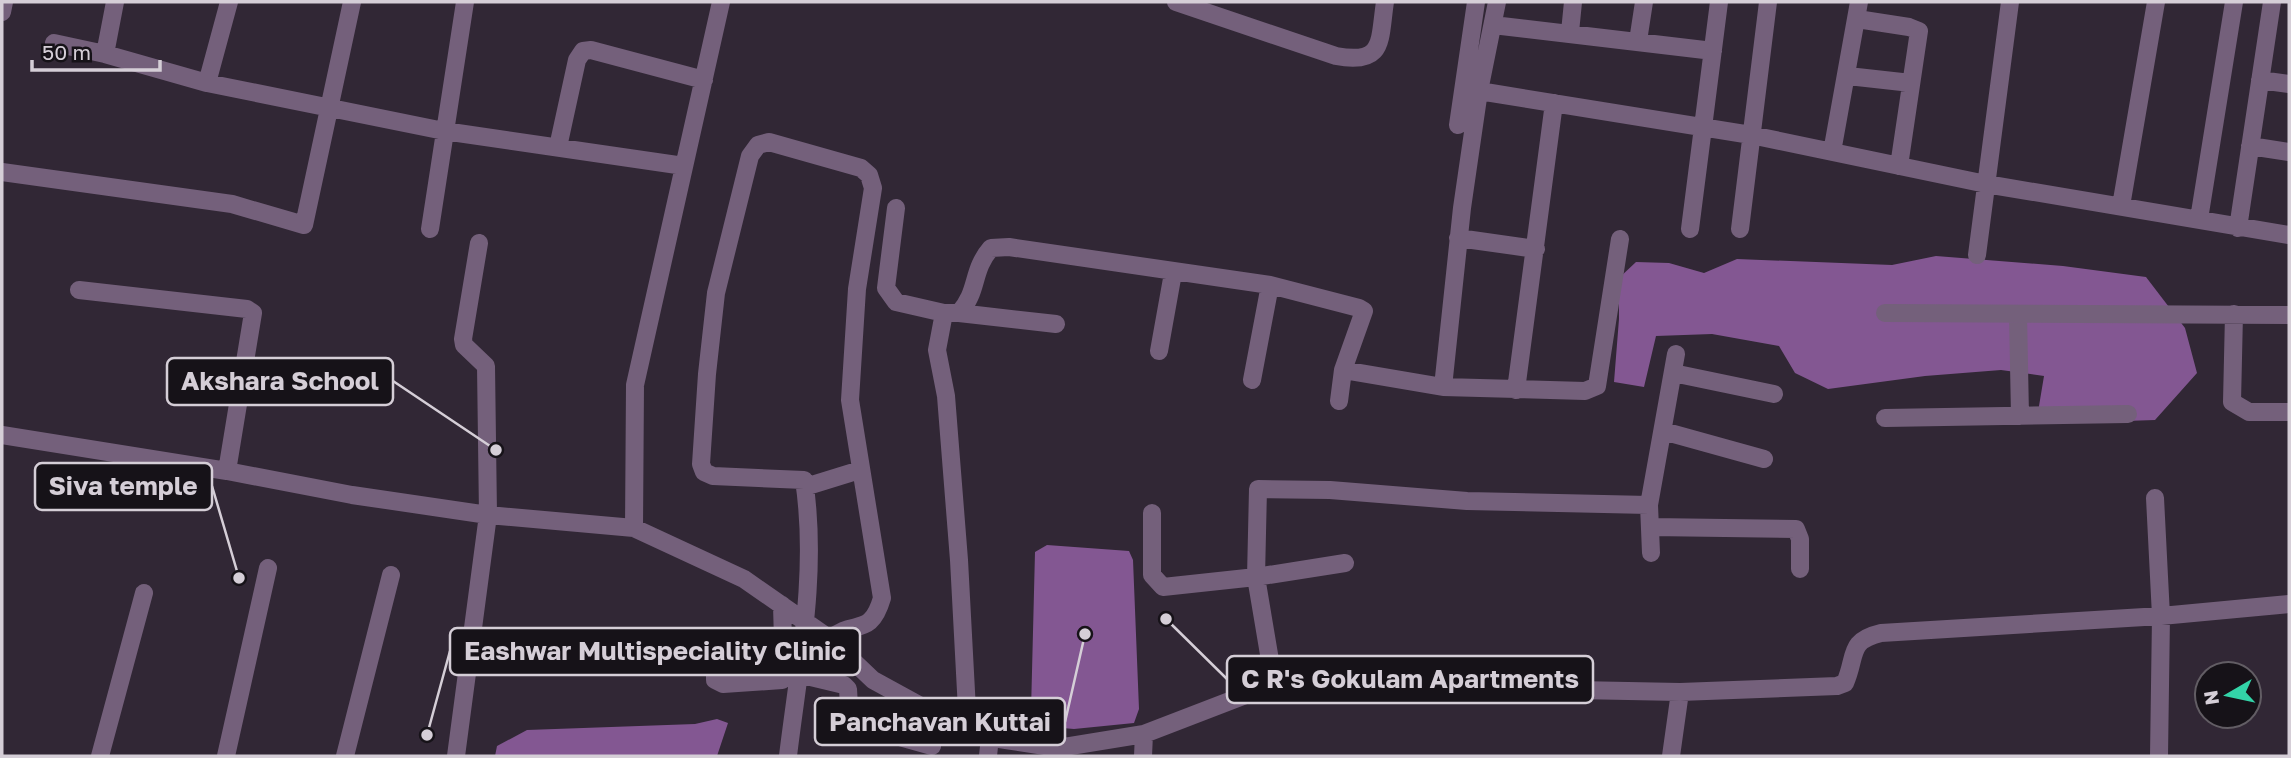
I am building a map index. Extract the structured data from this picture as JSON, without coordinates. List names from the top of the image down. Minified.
{"places":["Akshara School","Siva temple","C R's Gokulam Apartments","Panchavan Kuttai","Eashwar Multispeciality Clinic"],"scale_bar":"50 m","north":"left"}
